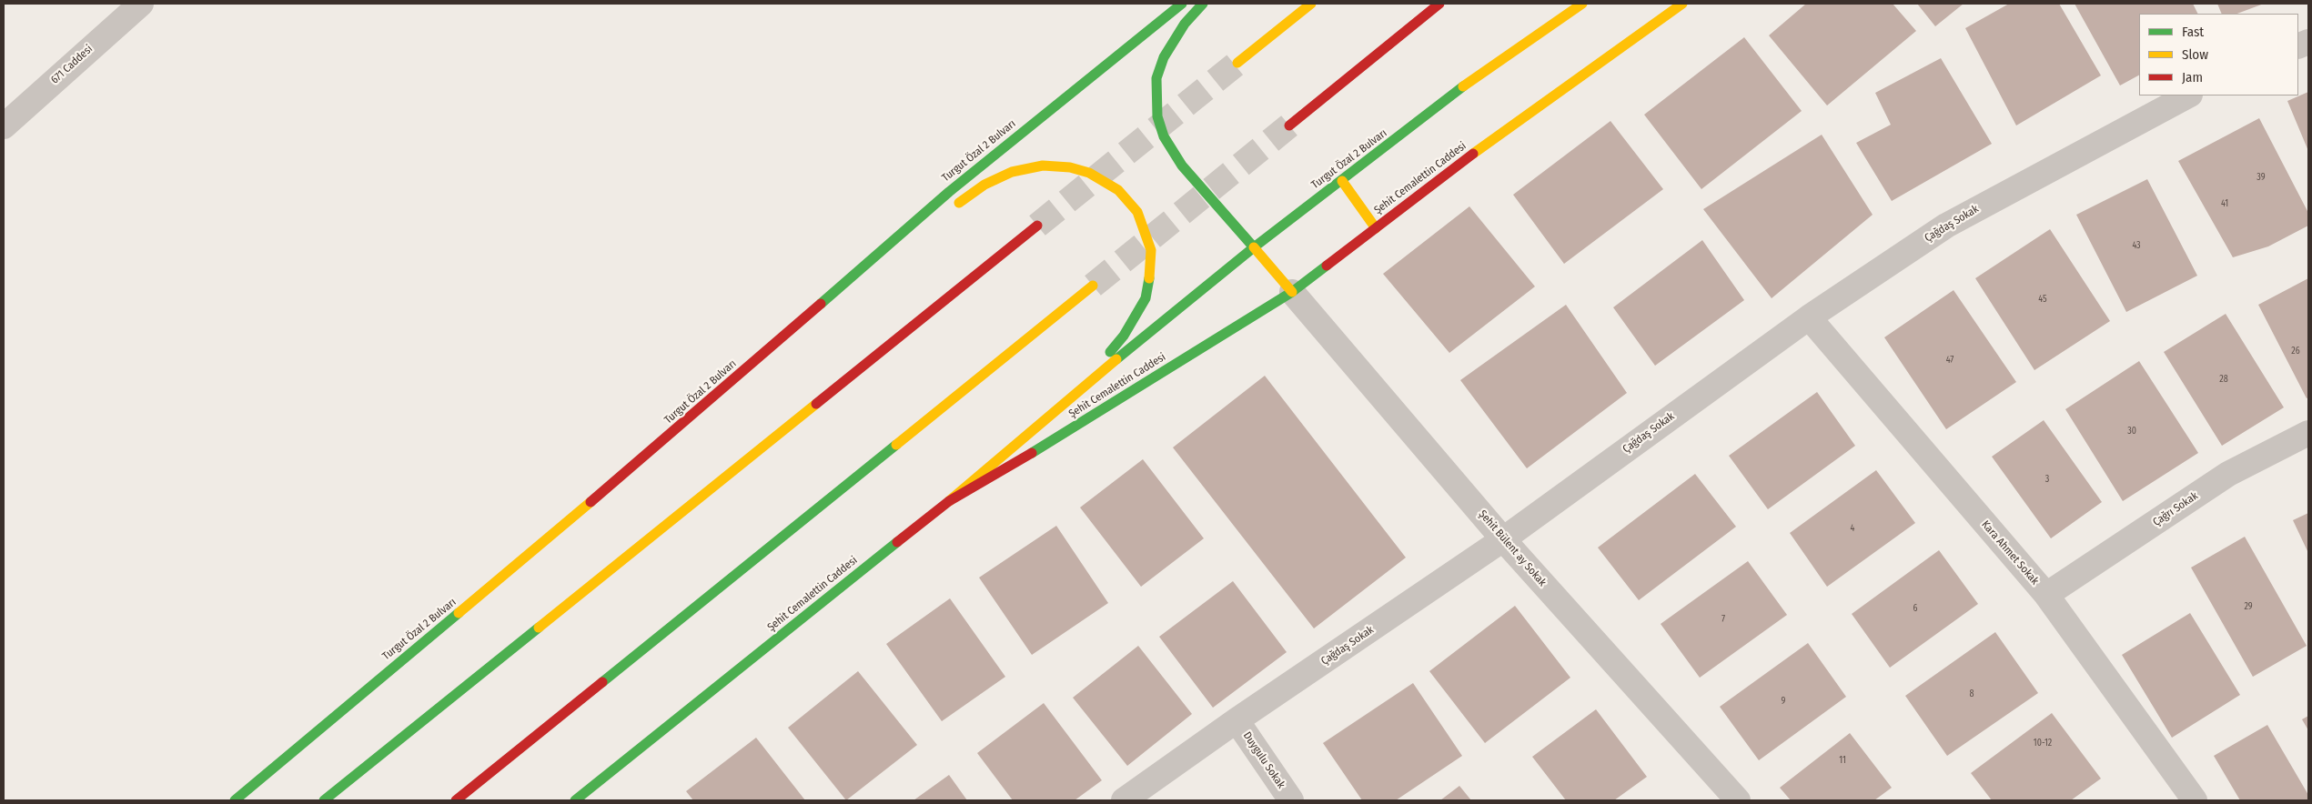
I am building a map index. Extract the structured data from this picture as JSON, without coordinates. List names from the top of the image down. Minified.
{"streets":{"main road":["Turgut Özal 2 Bulvarı","Şehit Cemalettin Caddesi"],"street":["671 Caddesi","Çağdaş Sokak","Çağrı Sokak","Şehit Bülent ay Sokak","Kara Ahmet Sokak","Duygulu Sokak"]},"crossings":[["Turgut Özal 2 Bulvarı","Şehit Cemalettin Caddesi"],["Şehit Cemalettin Caddesi","Şehit Bülent ay Sokak"],["Çağdaş Sokak","Şehit Bülent ay Sokak"],["Çağdaş Sokak","Kara Ahmet Sokak"],["Çağdaş Sokak","Duygulu Sokak"],["Çağrı Sokak","Kara Ahmet Sokak"]],"house_numbers":["39","41","43","45","26","47","28","30","3","4","29","6","7","8","9","10-12","11"],"legend":["Fast","Slow","Jam"]}
